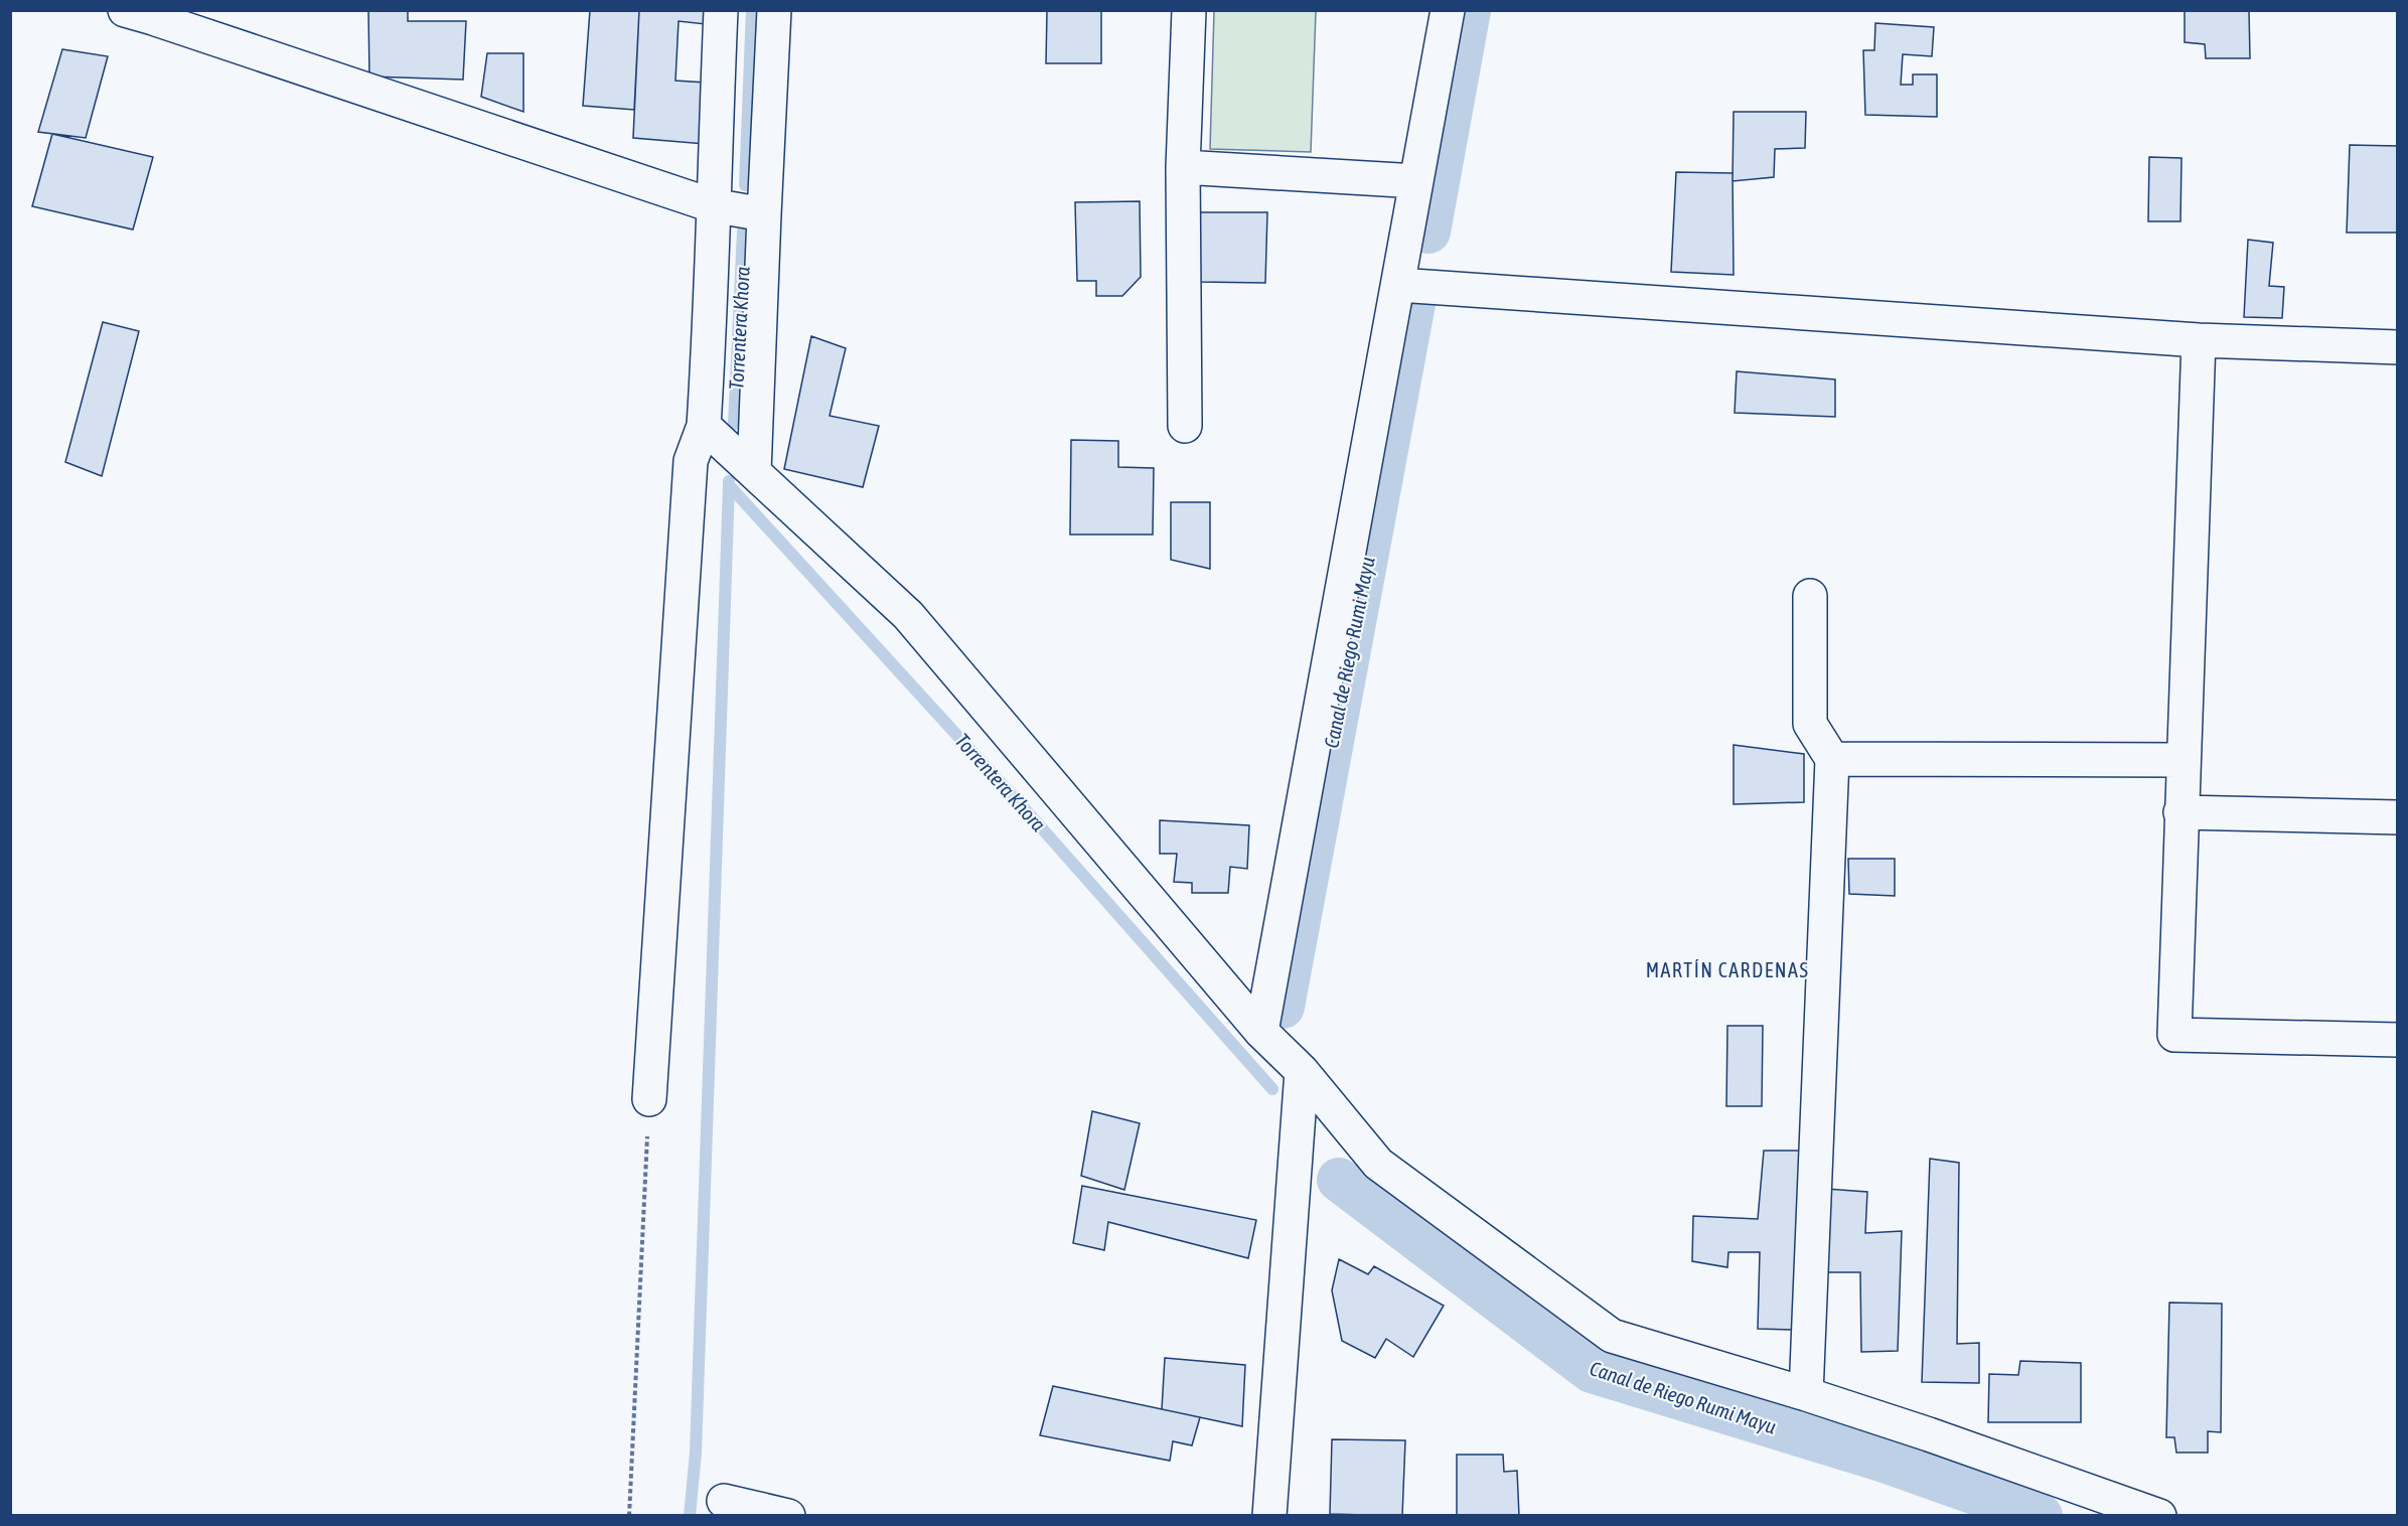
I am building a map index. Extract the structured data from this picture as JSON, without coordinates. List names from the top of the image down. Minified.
{"districts":["MARTÍN CARDENAS"],"water":["Torrentera Khora","Canal de Riego Rumi Mayu"]}
